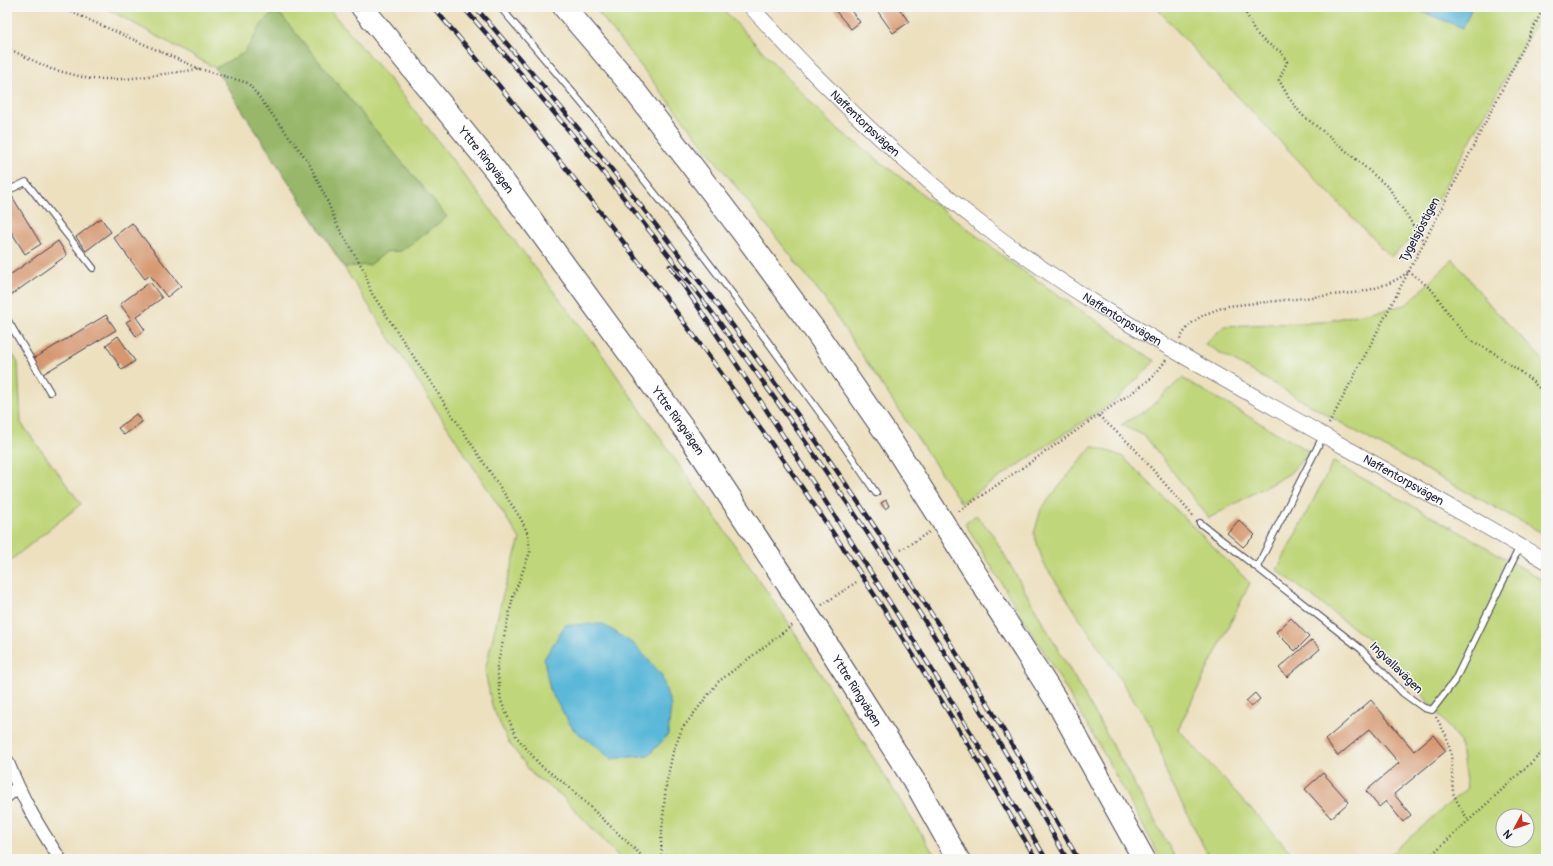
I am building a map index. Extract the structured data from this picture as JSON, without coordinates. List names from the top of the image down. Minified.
{"streets":{"highway":["Yttre Ringvägen"],"street":["Naffentorpsvägen"],"lane":["Ingvallavägen"],"path":["Tygelsjöstigen"]},"crossings":[["Naffentorpsvägen","Tygelsjöstigen"]],"north":"bottom left"}
